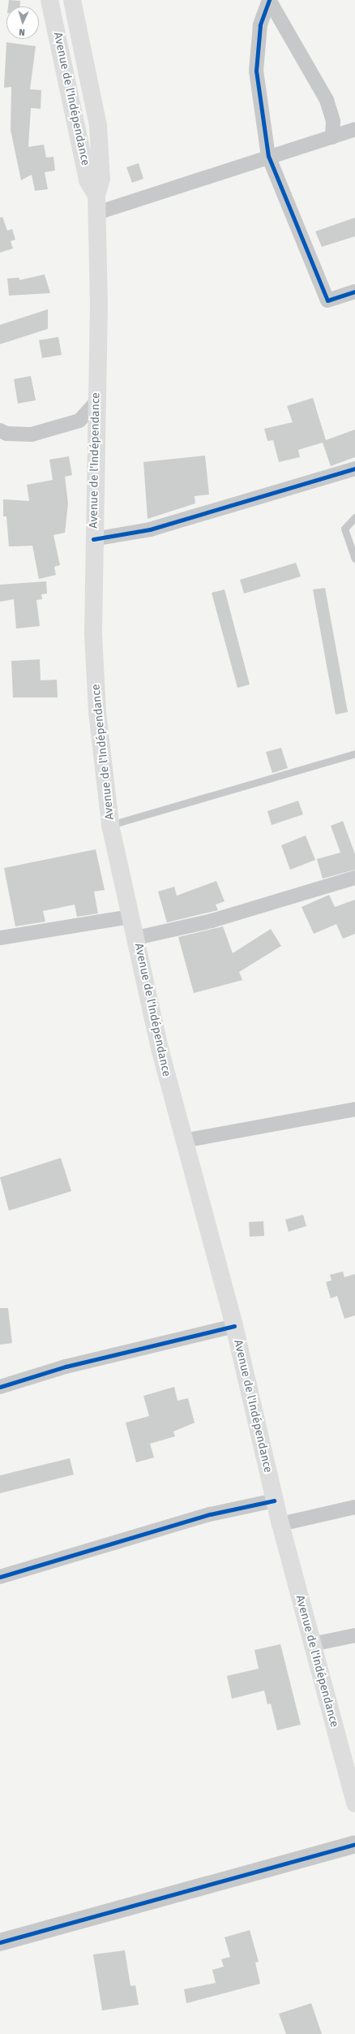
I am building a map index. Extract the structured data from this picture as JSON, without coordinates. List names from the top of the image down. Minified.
{"streets":{"main road":["Avenue de l'Indépendance"]},"north":"bottom"}
